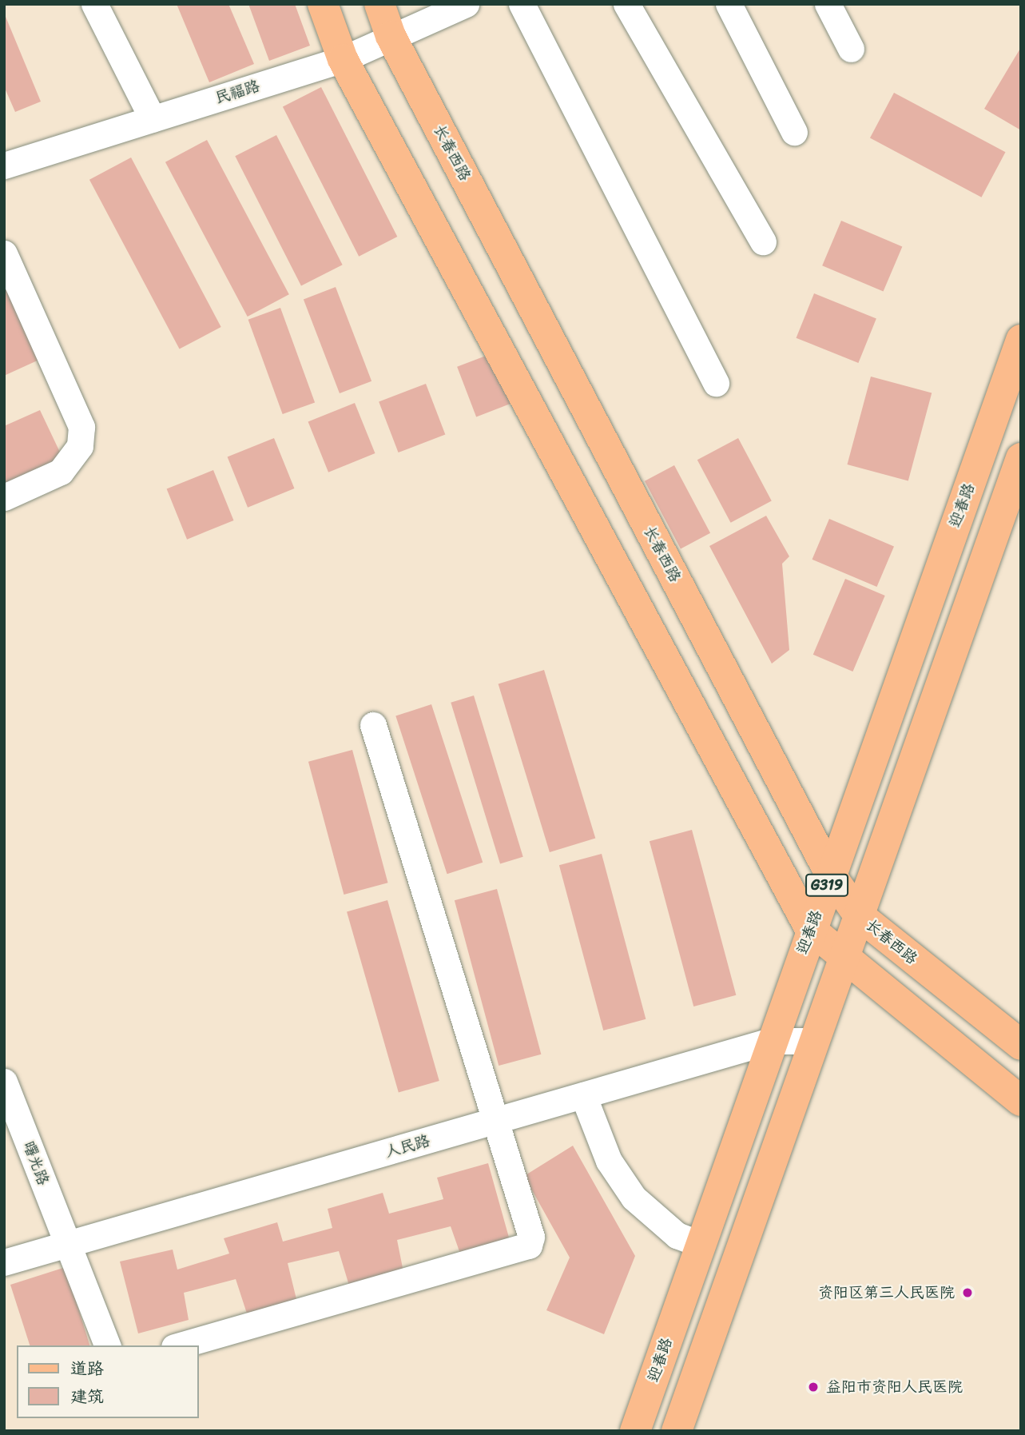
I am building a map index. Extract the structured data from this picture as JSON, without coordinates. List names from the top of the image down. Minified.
{"streets":{"main road":["长春西路","迎春路","G319"],"street":["民福路","人民路","曙光路"]},"crossings":[["民福路","长春西路"],["长春西路","迎春路"],["长春西路","G319"],["迎春路","人民路"],["G319","人民路"],["人民路","曙光路"]],"places":["资阳区第三人民医院","益阳市资阳人民医院"],"legend":["道路","建筑"]}
